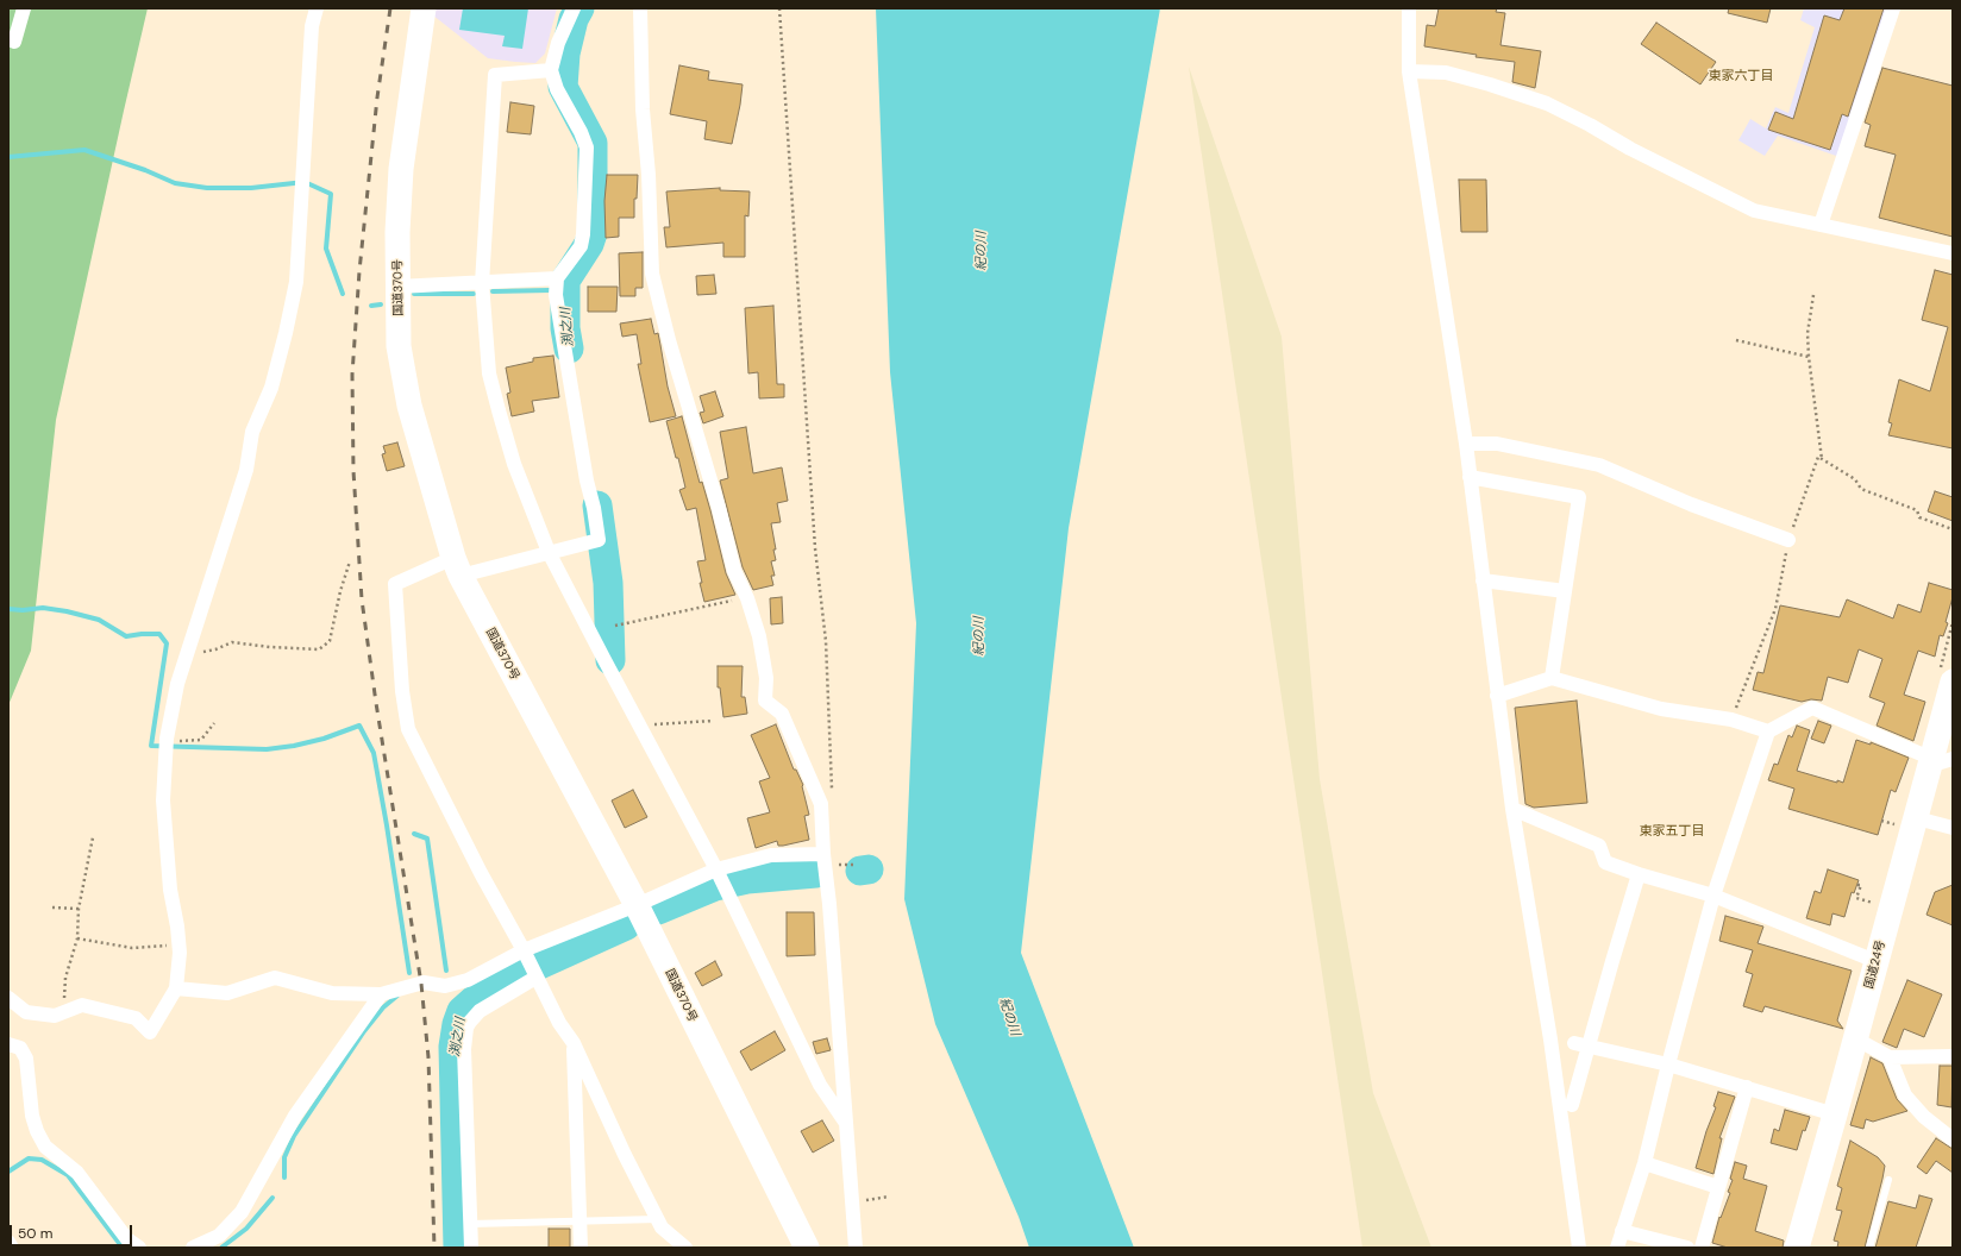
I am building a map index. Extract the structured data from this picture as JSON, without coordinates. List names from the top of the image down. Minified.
{"streets":{"highway":["国道370号","国道24号"]},"districts":["東家六丁目","東家五丁目"],"water":["紀の川","渕之川"],"scale_bar":"50 m"}
